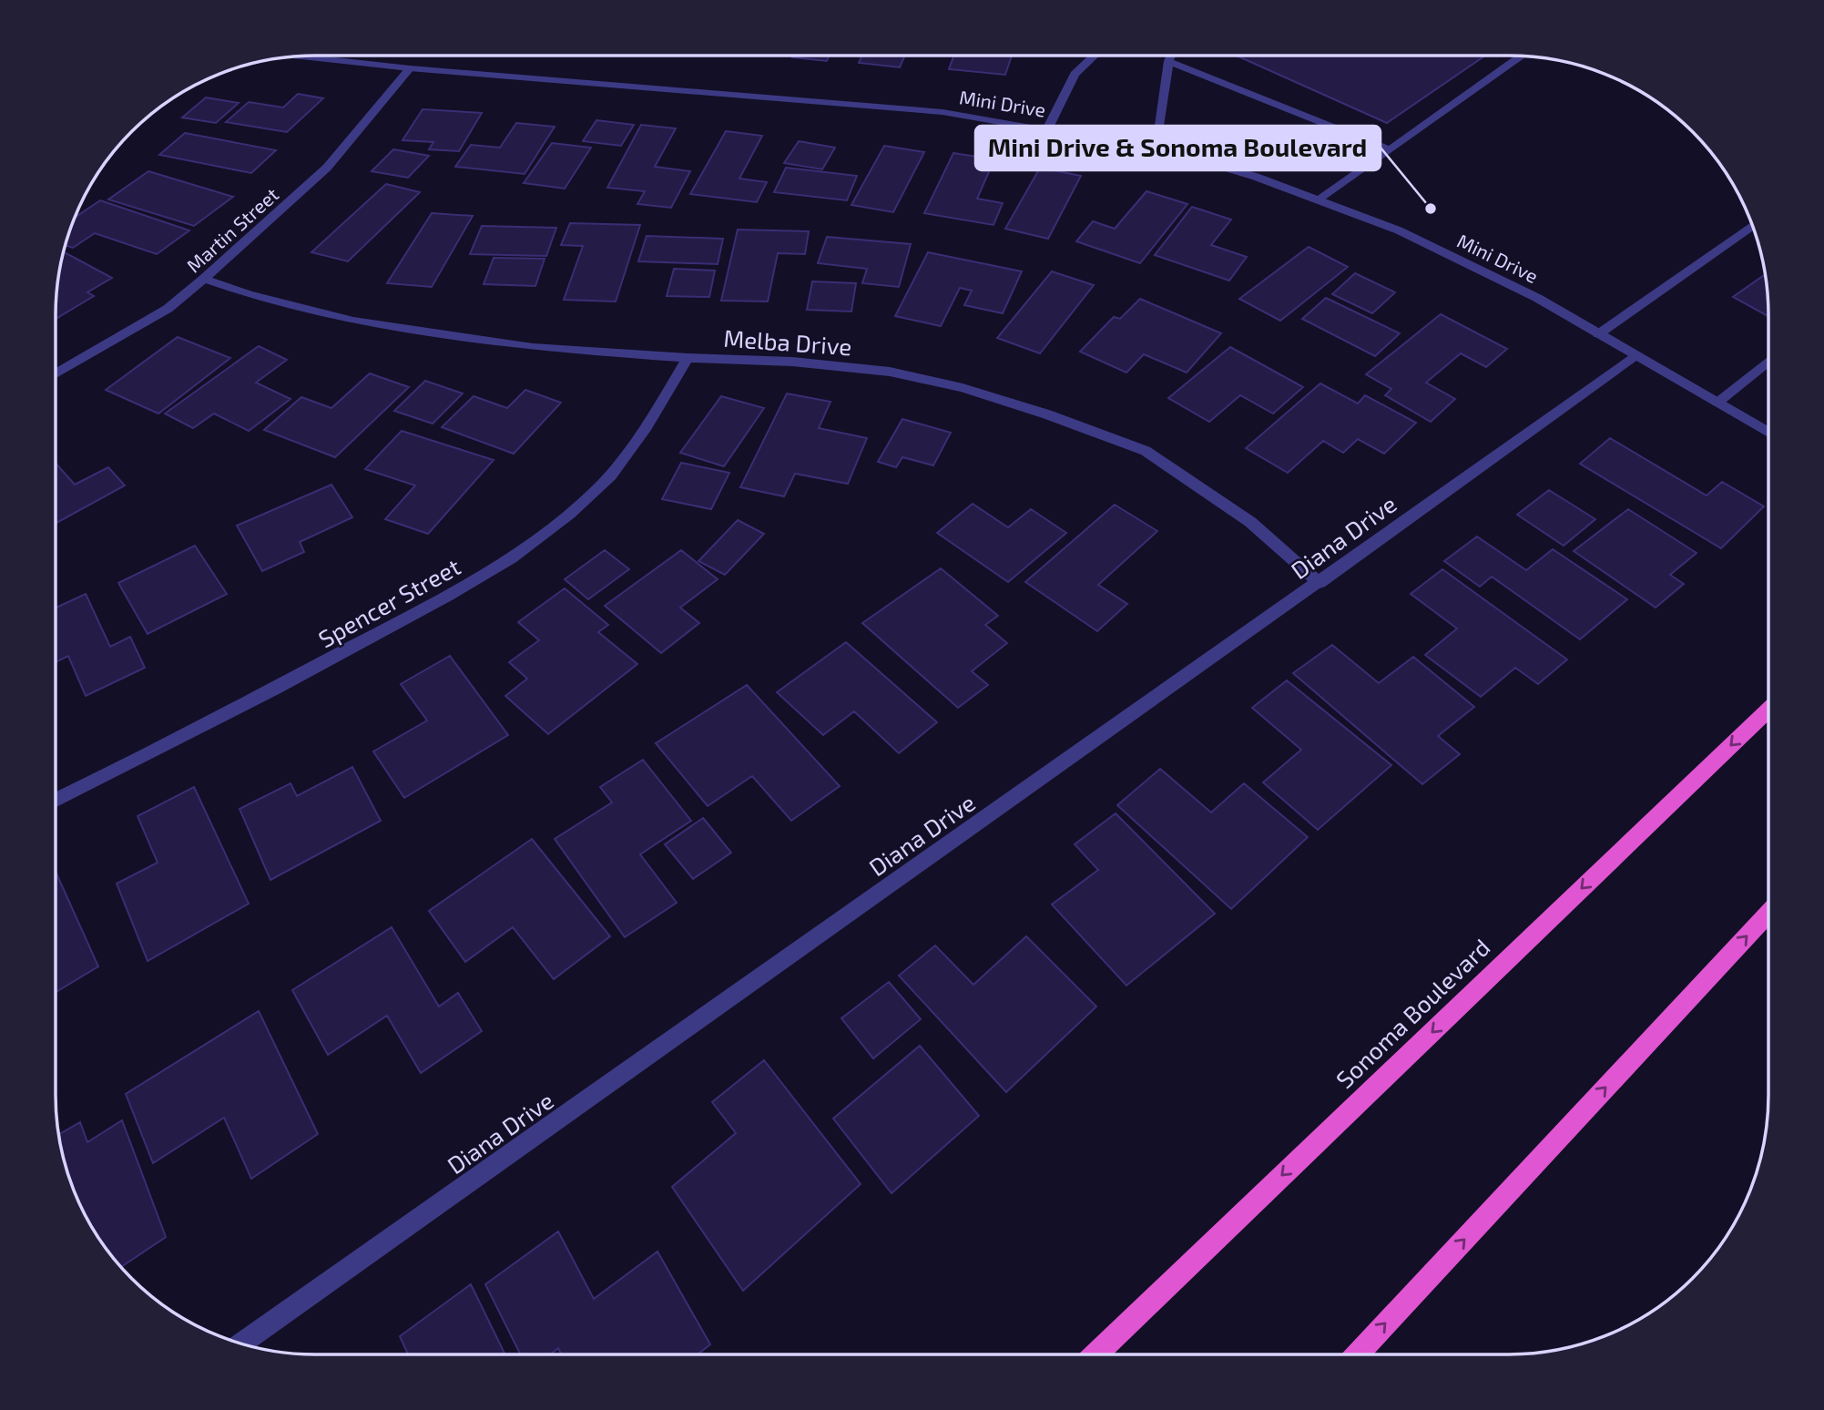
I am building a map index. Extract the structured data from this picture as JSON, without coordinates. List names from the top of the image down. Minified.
{"streets":{"highway":["Sonoma Boulevard"],"street":["Mini Drive","Martin Street","Melba Drive","Diana Drive","Spencer Street"]},"crossings":[["Mini Drive","Martin Street"],["Mini Drive","Diana Drive"],["Martin Street","Melba Drive"],["Melba Drive","Diana Drive"],["Melba Drive","Spencer Street"]],"one_way":["Sonoma Boulevard"],"places":["Mini Drive & Sonoma Boulevard"]}
